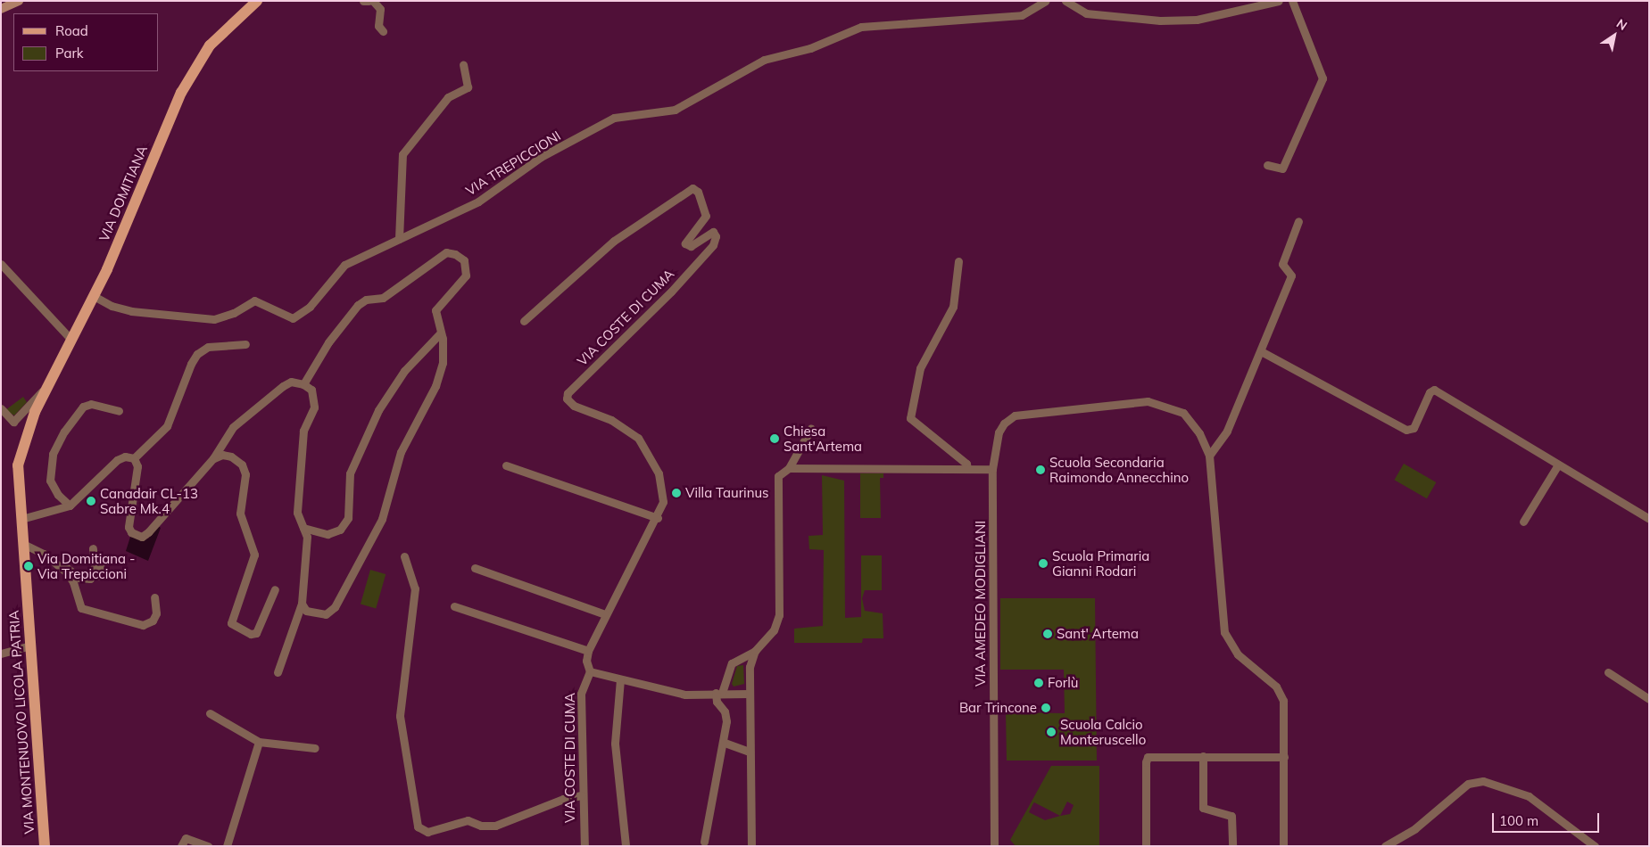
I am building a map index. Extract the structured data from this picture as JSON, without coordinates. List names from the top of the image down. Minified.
{"streets":{"main road":["VIA DOMITIANA","VIA MONTENUOVO LICOLA PATRIA"],"street":["VIA TREPICCIONI","VIA COSTE DI CUMA","VIA AMEDEO MODIGLIANI"]},"crossings":[["VIA TREPICCIONI","VIA DOMITIANA"],["VIA DOMITIANA","VIA MONTENUOVO LICOLA PATRIA"]],"places":["Chiesa Sant'Artema","Scuola Secondaria Raimondo Annecchino","Villa Taurinus","Canadair CL-13 Sabre Mk.4","Scuola Primaria Gianni Rodari","Via Domitiana - Via Trepiccioni","Sant' Artema","Forlù","Bar Trincone","Scuola Calcio Monteruscello"],"legend":["Road","Park"],"scale_bar":"100 m","north":"top right"}
